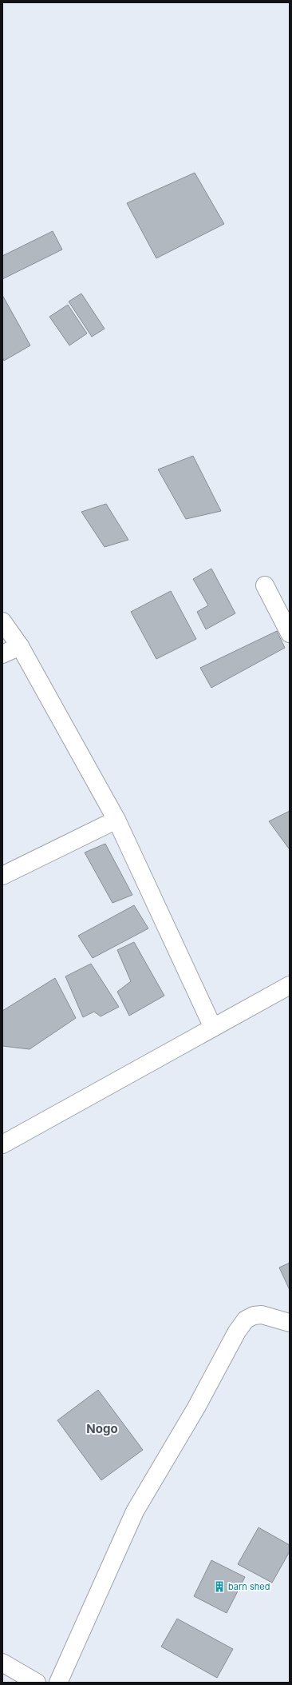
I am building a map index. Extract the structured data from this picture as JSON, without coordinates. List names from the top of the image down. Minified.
{"districts":["Nogo"],"places":{"building":["barn shed"]}}
